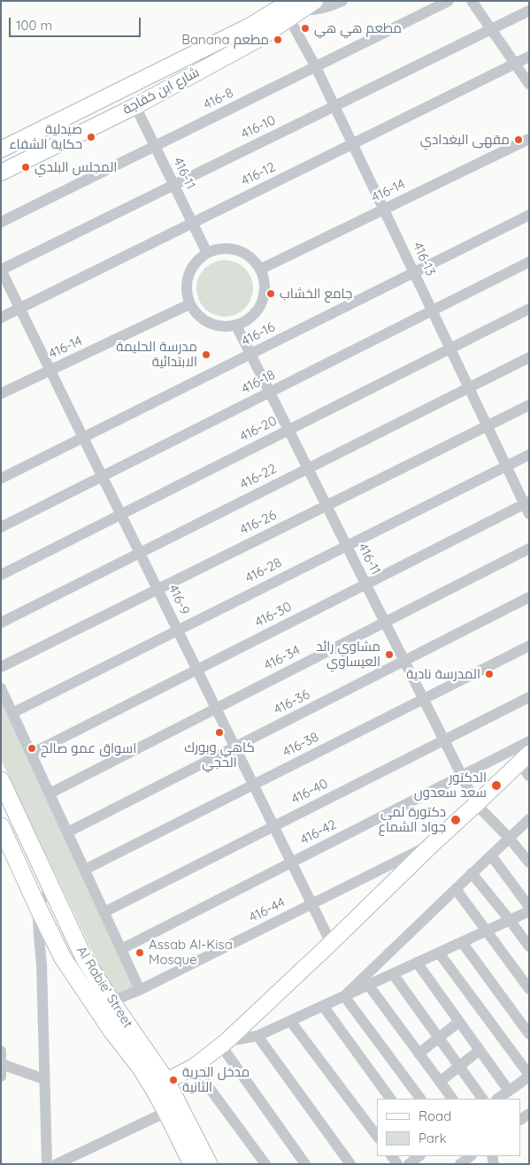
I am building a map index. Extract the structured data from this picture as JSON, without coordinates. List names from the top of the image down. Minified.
{"streets":{"main road":["Al Rabie' Street"],"street":["شارع ابن خفاجة","416-8","416-10","416-11","416-12","416-14","416-13","416-16","416-18","416-20","416-22","416-26","416-28","416-9","416-30","416-34","416-36","416-38","416-40","416-42","416-44"]},"crossings":[["شارع ابن خفاجة","416-11"],["شارع ابن خفاجة","416-13"],["416-8","416-11"],["416-8","416-13"],["416-10","416-11"],["416-10","416-13"],["416-10","416-9"],["416-11","416-12"],["416-11","416-14"],["416-11","416-16"],["416-11","416-18"],["416-11","416-20"],["416-11","416-22"],["416-11","416-26"],["416-11","416-28"],["416-11","416-30"],["416-11","416-34"],["416-11","416-36"],["416-11","416-38"],["416-11","416-40"],["416-11","416-42"],["416-12","416-13"],["416-12","416-9"],["416-14","416-13"],["416-14","416-9"],["416-13","416-16"],["416-13","416-18"],["416-13","416-20"],["416-13","416-22"],["416-13","416-26"],["416-13","416-28"],["416-13","416-30"],["416-16","416-9"],["416-18","416-9"],["416-20","416-9"],["416-22","416-9"],["416-26","416-9"],["416-28","416-9"],["416-9","416-30"],["416-9","416-34"],["416-9","416-36"],["416-9","416-38"],["416-9","416-40"],["416-9","416-42"],["416-9","416-44"],["416-44","Al Rabie' Street"]],"places":["مطعم هي هي","Banana مطعم","صيدلية حكاية الشفاء","مقهى البغدادي","المجلس البلدي","جامع الخشاب","مدرسة الحليمة الابتدائية","مشاوي رائد العيساوي","المدرسة نادية","كاهي وبورك الحجي","اسواق عمو صالح","الدكتور سعد سعدون","دكتورة لمى جواد الشماع","Assab Al-Kisa Mosque","مدخل الحرية الثانية"],"legend":["Road","Park"],"scale_bar":"100 m"}
